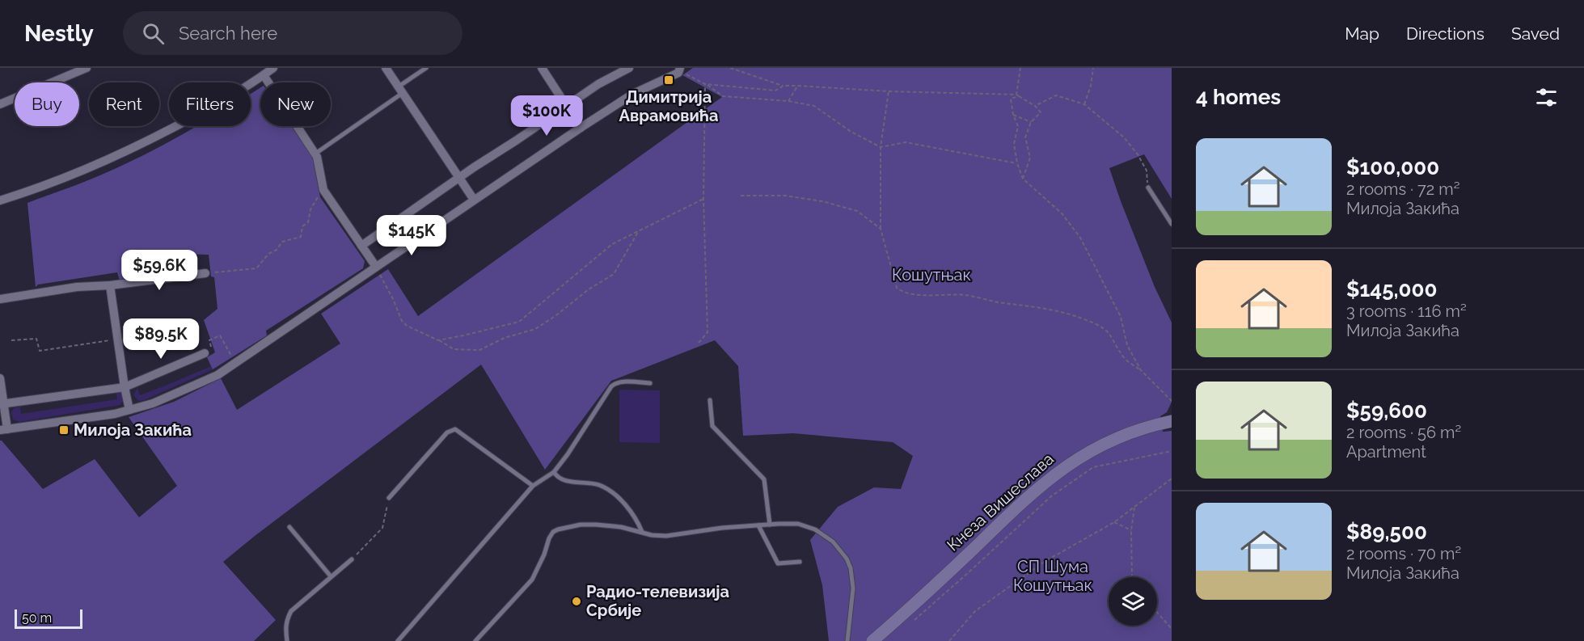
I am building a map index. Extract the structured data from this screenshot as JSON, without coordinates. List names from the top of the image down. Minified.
{"streets":{"main road":["Кнеза Вишеслава"]},"parks":["Кошутњак","СП Шума Кошутњак"],"places":{"transit":["Димитрија Аврамовића","Милоја Закића"],"other":["Радио-телевизија Србије"]},"scale_bar":"50 m","page":{"header":"Nestly","search":"Search here","nav":["Map","Directions","Saved"],"heading":"4 homes","chip":["Buy","Rent","Filters","New"],"price":["$100K","$145K","$59.6K","$89.5K"],"list":[{"name":"$100,000","note":"2 rooms · 72 m² · Милоја Закића"},{"name":"$145,000","note":"3 rooms · 116 m² · Милоја Закића"},{"name":"$59,600","note":"2 rooms · 56 m² · Apartment"},{"name":"$89,500","note":"2 rooms · 70 m² · Милоја Закића"}],"scale":"50 m"}}
